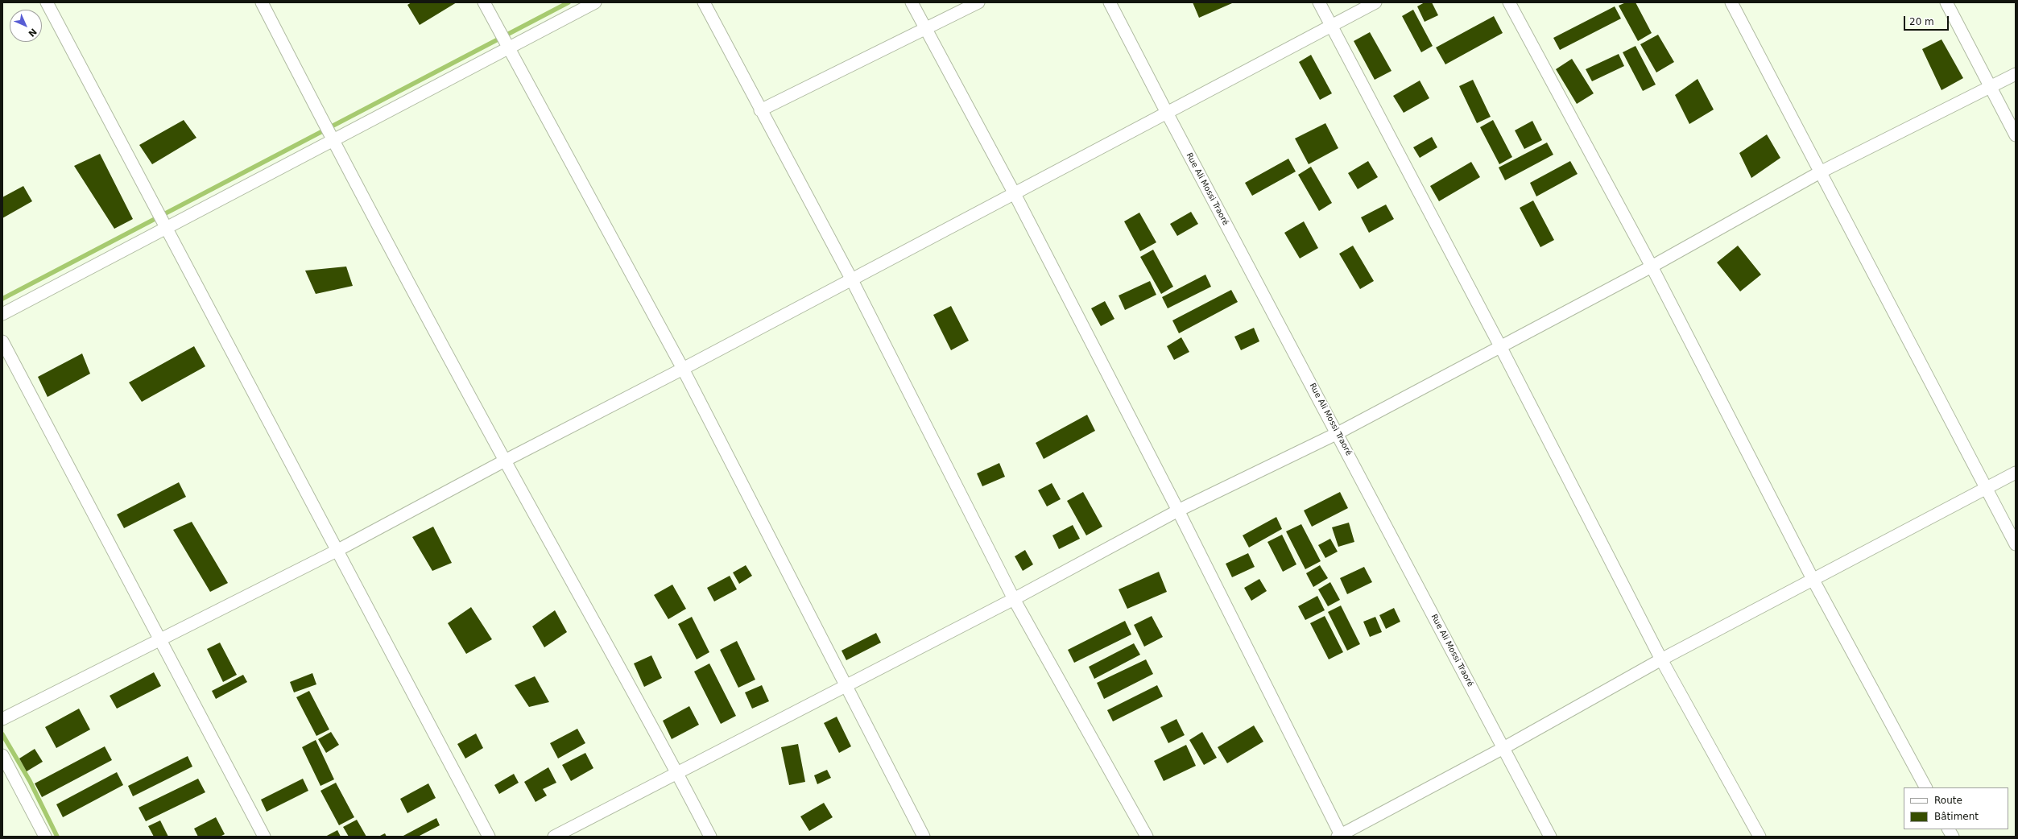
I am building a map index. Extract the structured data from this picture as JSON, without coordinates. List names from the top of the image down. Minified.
{"streets":{"street":["Rue Ali Mossi Traoré"]},"legend":["Route","Bâtiment"],"scale_bar":"20 m","north":"bottom right"}
